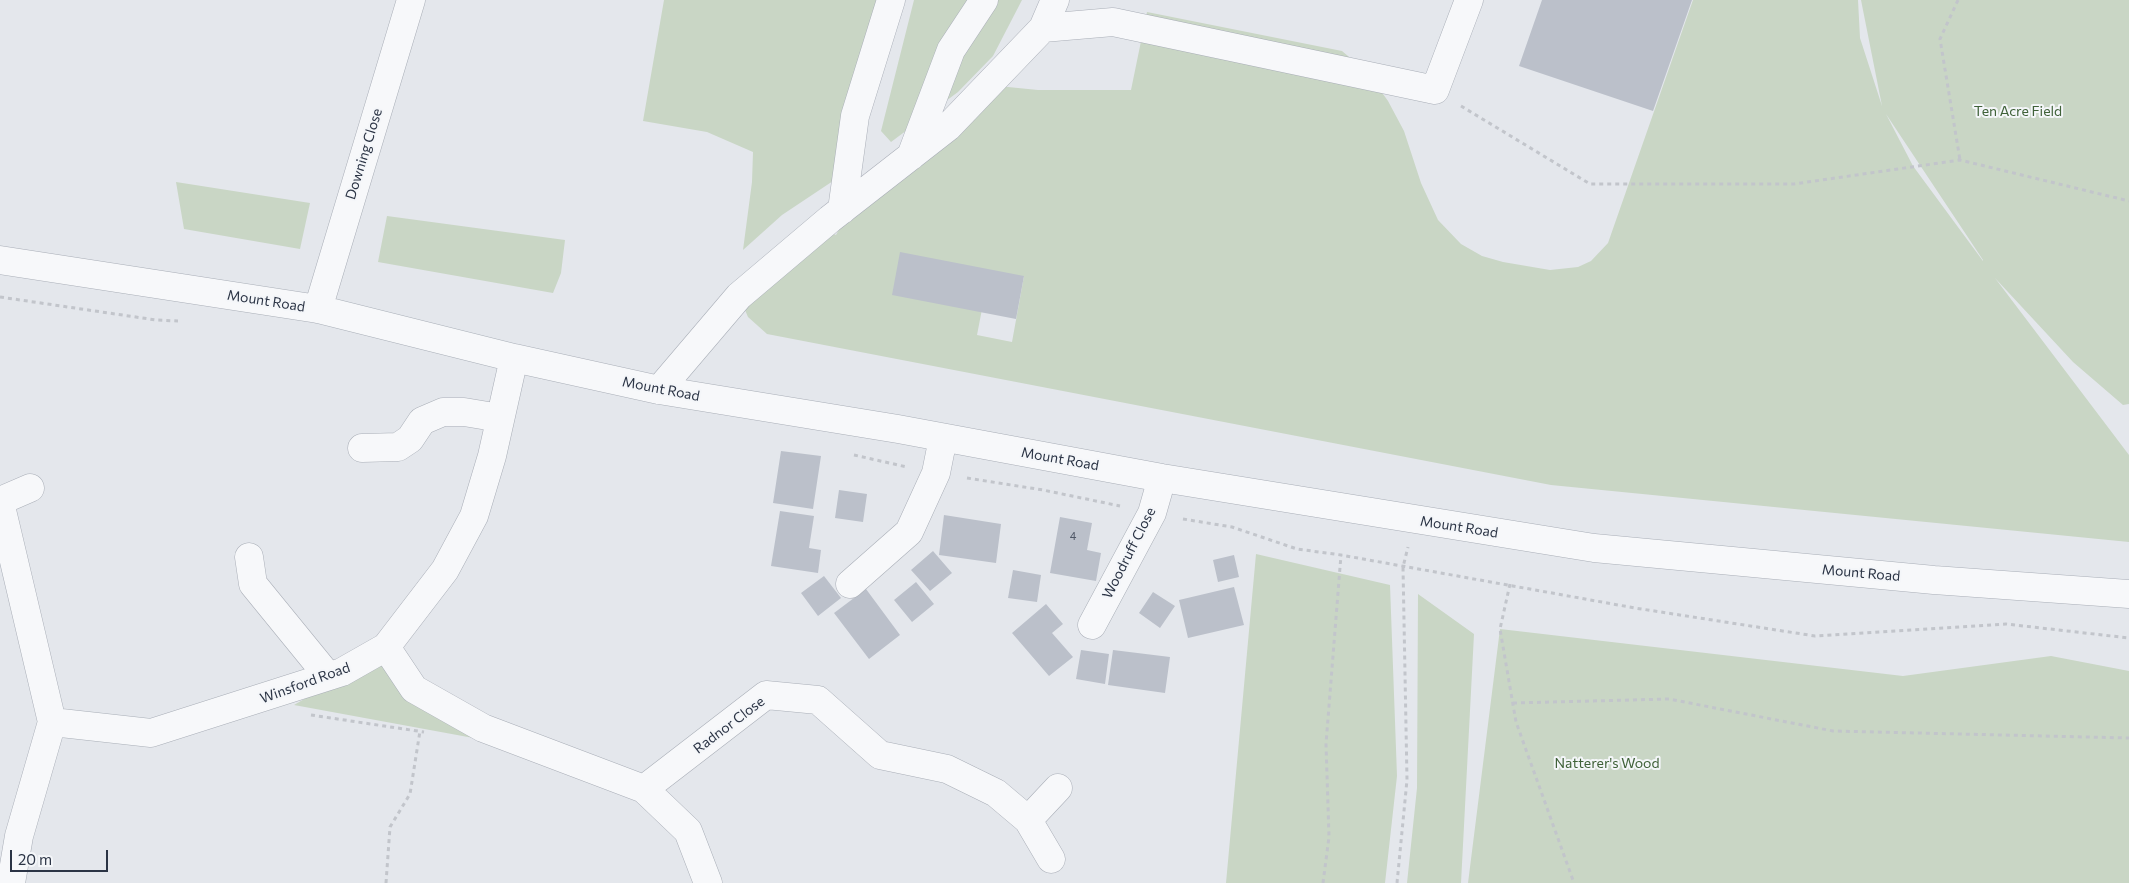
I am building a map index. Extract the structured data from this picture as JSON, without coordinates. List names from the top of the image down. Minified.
{"streets":{"street":["Downing Close","Mount Road","Woodruff Close","Winsford Road","Radnor Close"]},"crossings":[["Downing Close","Mount Road"],["Mount Road","Woodruff Close"],["Mount Road","Winsford Road"]],"parks":["Ten Acre Field","Natterer's Wood"],"house_numbers":["4"],"scale_bar":"20 m"}
